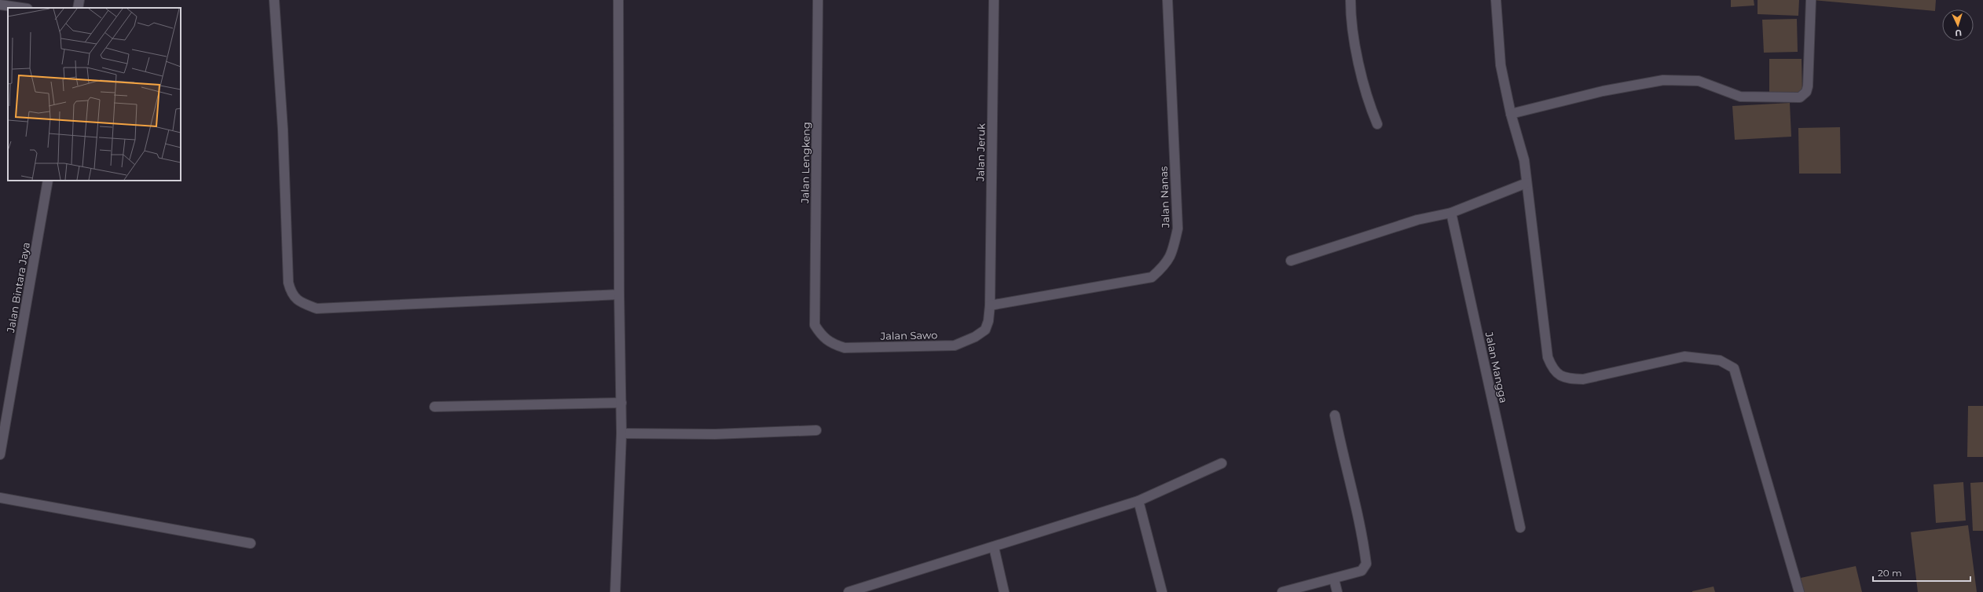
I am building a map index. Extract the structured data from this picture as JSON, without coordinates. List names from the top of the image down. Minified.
{"streets":{"street":["Jalan Jeruk","Jalan Lengkeng","Jalan Nanas","Jalan Bintara Jaya","Jalan Sawo","Jalan Mangga"]},"crossings":[["Jalan Jeruk","Jalan Nanas"],["Jalan Jeruk","Jalan Sawo"],["Jalan Lengkeng","Jalan Sawo"],["Jalan Nanas","Jalan Sawo"]],"scale_bar":"20 m","north":"bottom"}
